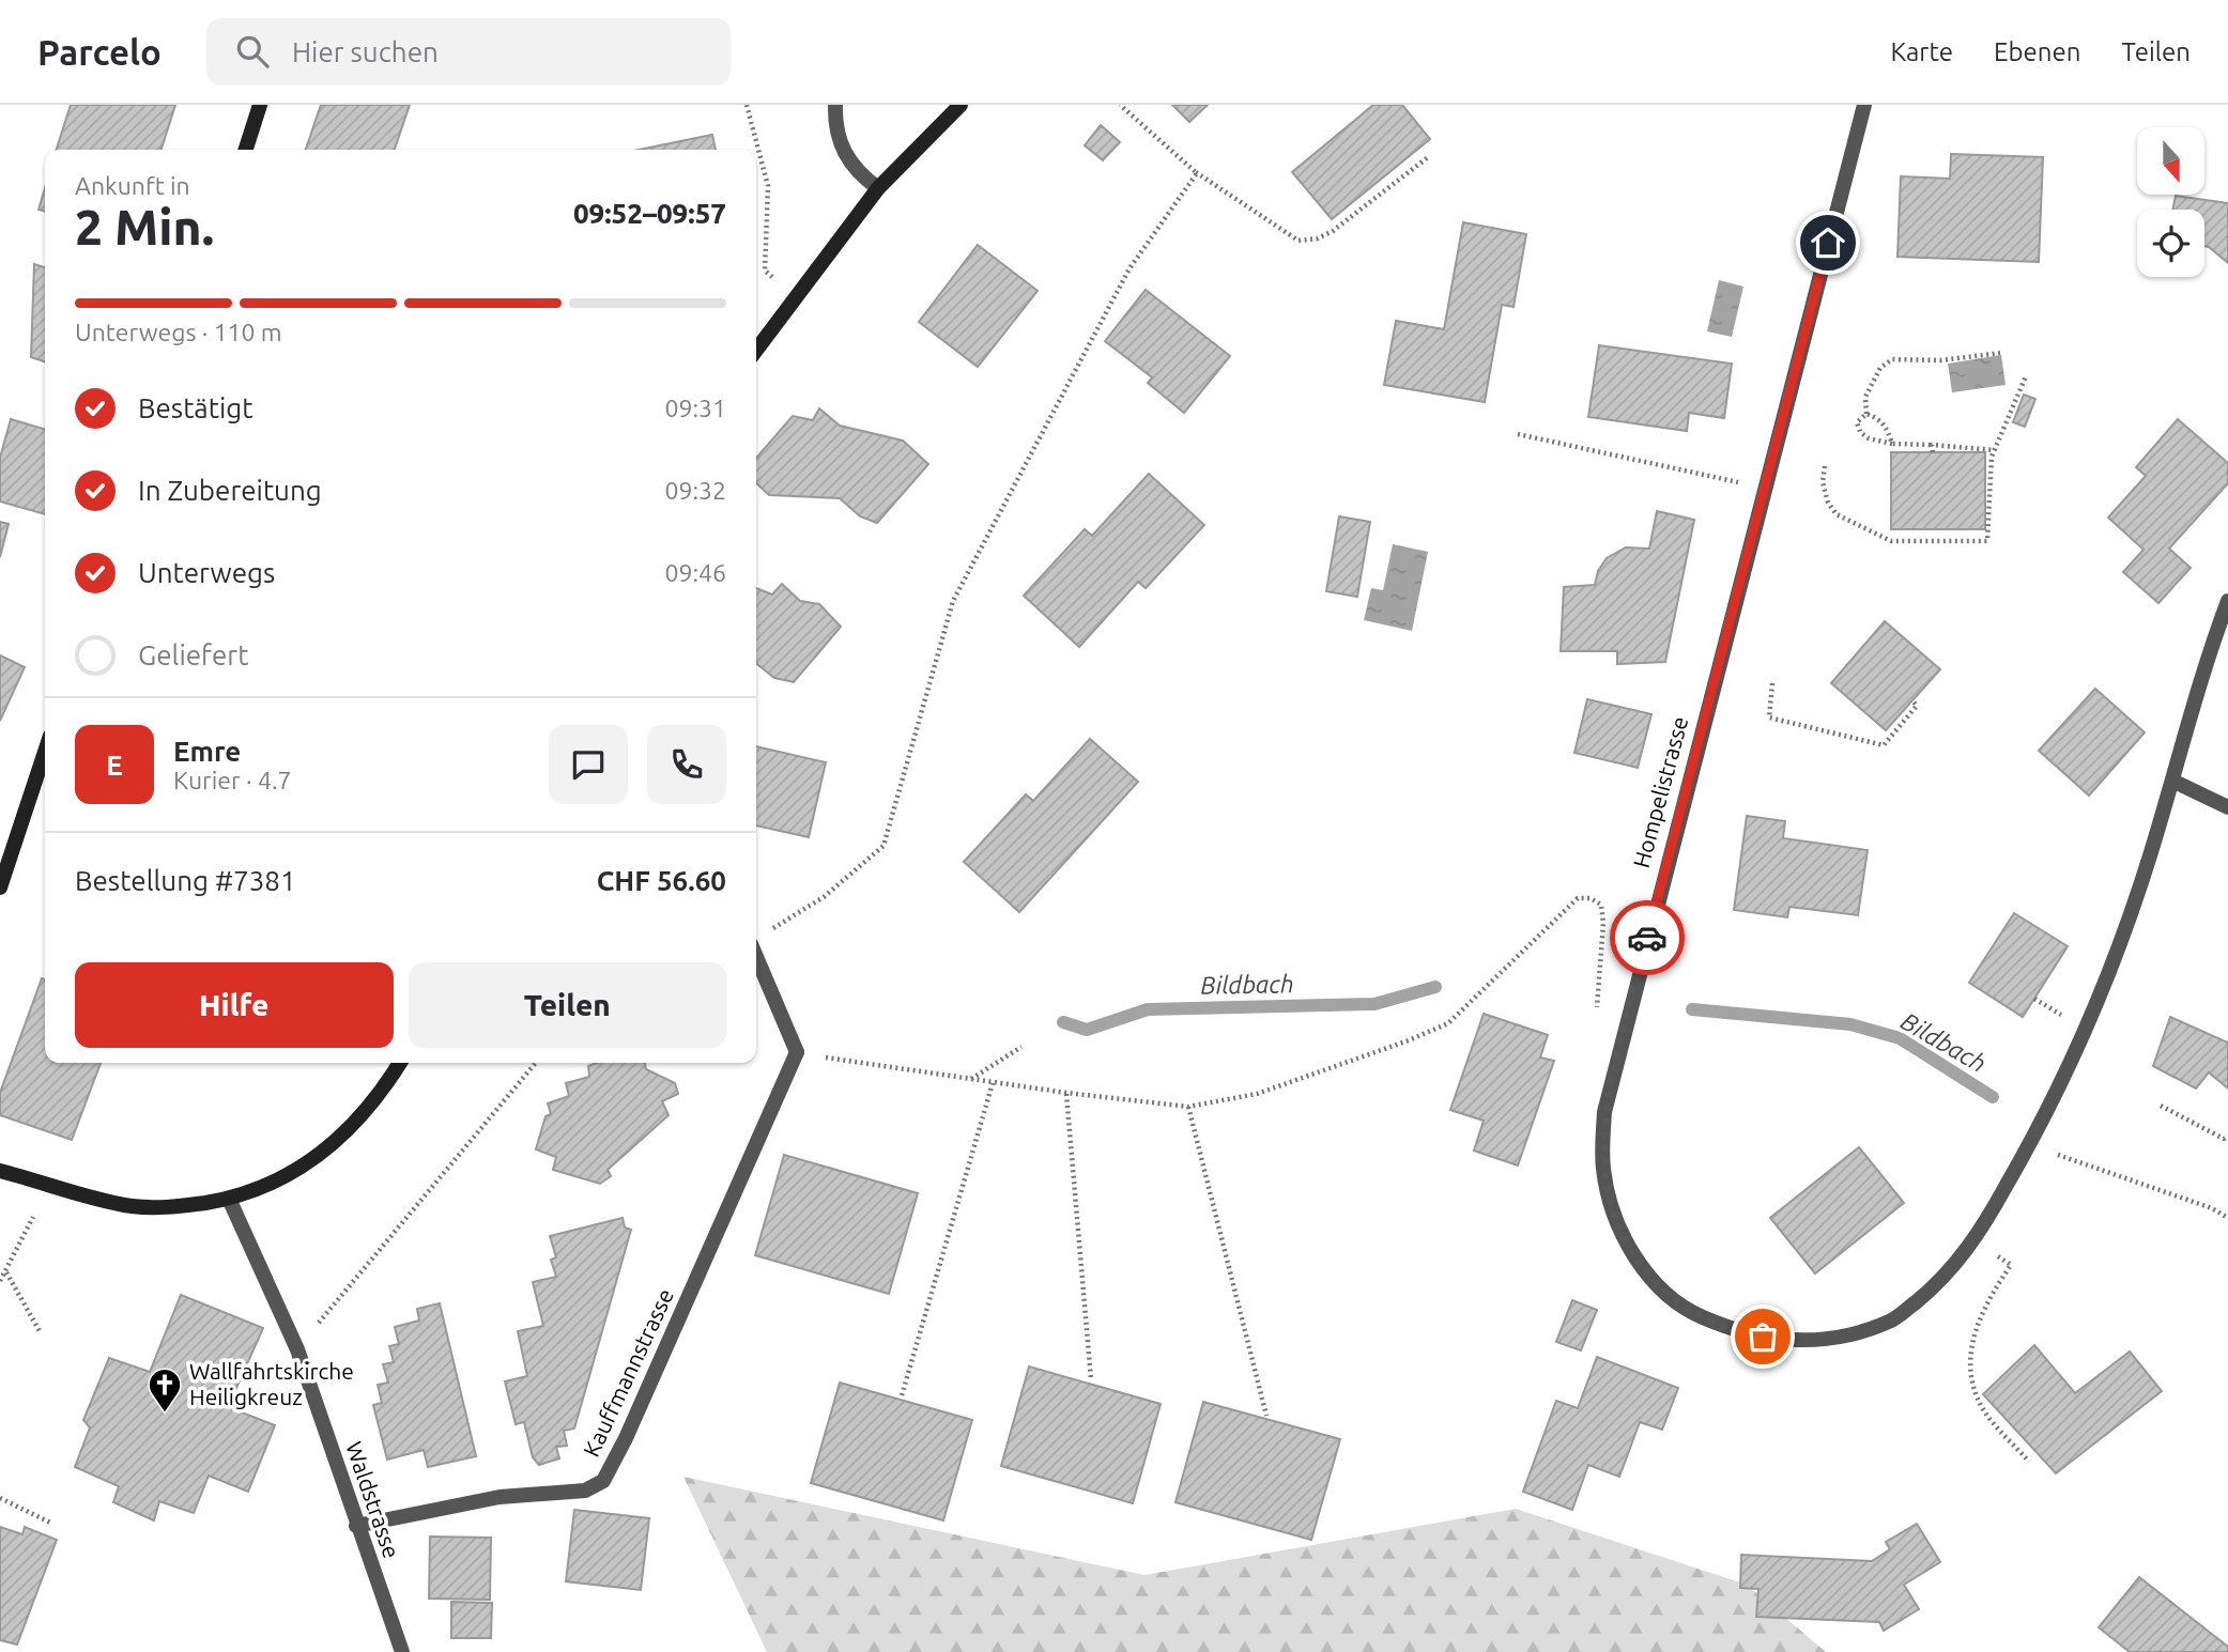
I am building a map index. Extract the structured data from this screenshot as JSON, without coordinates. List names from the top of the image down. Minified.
{"streets":{"street":["Hompelistrasse","Kauffmannstrasse","Waldstrasse"]},"crossings":[["Kauffmannstrasse","Waldstrasse"]],"water":["Bildbach"],"places":{"church":["Wallfahrtskirche Heiligkreuz"]},"north":"bottom","page":{"header":"Parcelo","search":"Hier suchen","nav":["Karte","Ebenen","Teilen"],"heading":["2 Min.","Ankunft in","09:52–09:57"],"panel":["Emre","Kurier · 4.7","Bestellung #7381","CHF 56.60"],"bar":"Unterwegs · 110 m","list":[["Bestätigt","09:31"],["In Zubereitung","09:32"],["Unterwegs","09:46"],"Geliefert"],"round":"E","buttons":["Hilfe","Teilen"]}}
